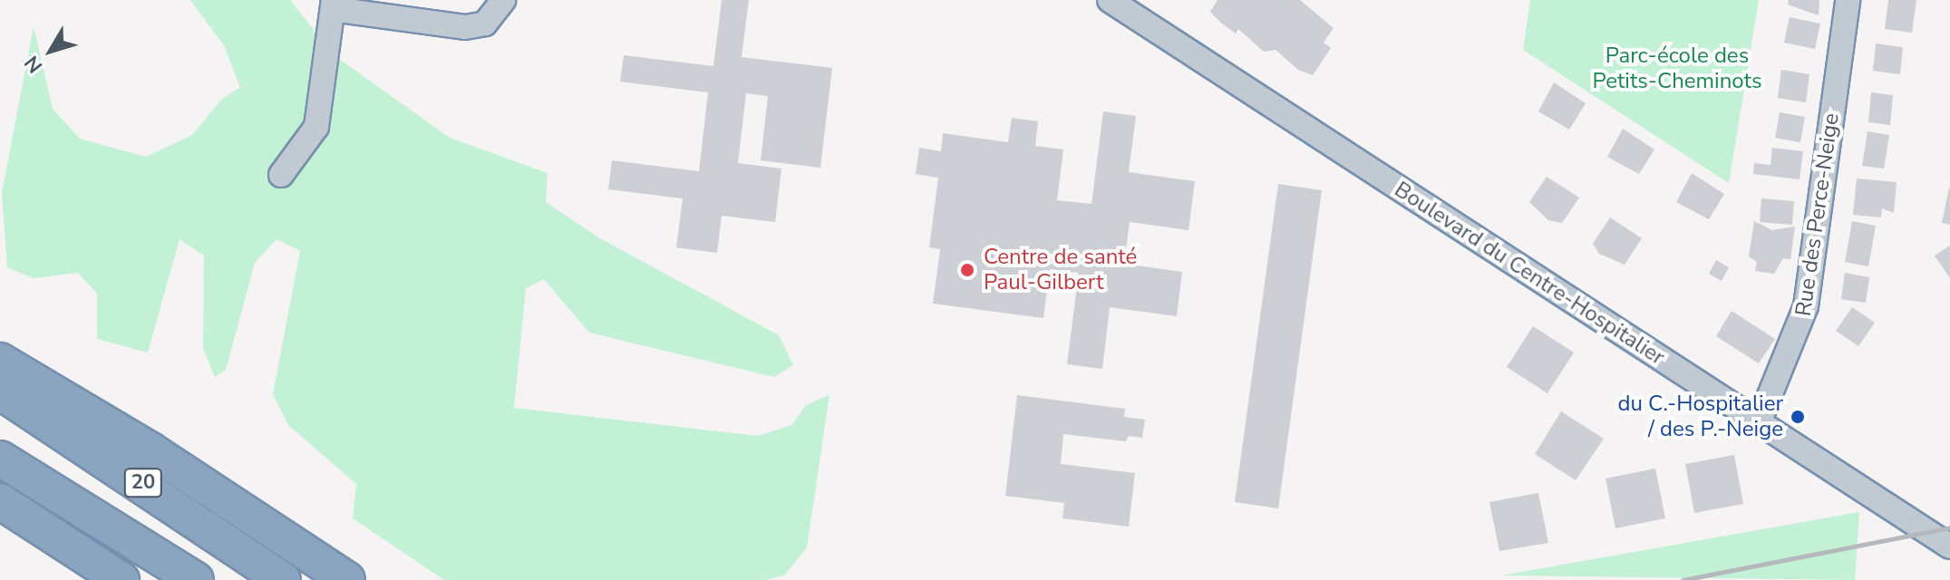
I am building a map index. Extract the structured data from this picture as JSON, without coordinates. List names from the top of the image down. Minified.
{"streets":{"highway":["20"],"street":["Rue des Perce-Neige","Boulevard du Centre-Hospitalier"]},"crossings":[["Rue des Perce-Neige","Boulevard du Centre-Hospitalier"]],"parks":["Parc-école des Petits-Cheminots"],"places":["Centre de santé Paul-Gilbert","du C.-Hospitalier / des P.-Neige"],"north":"bottom left"}
